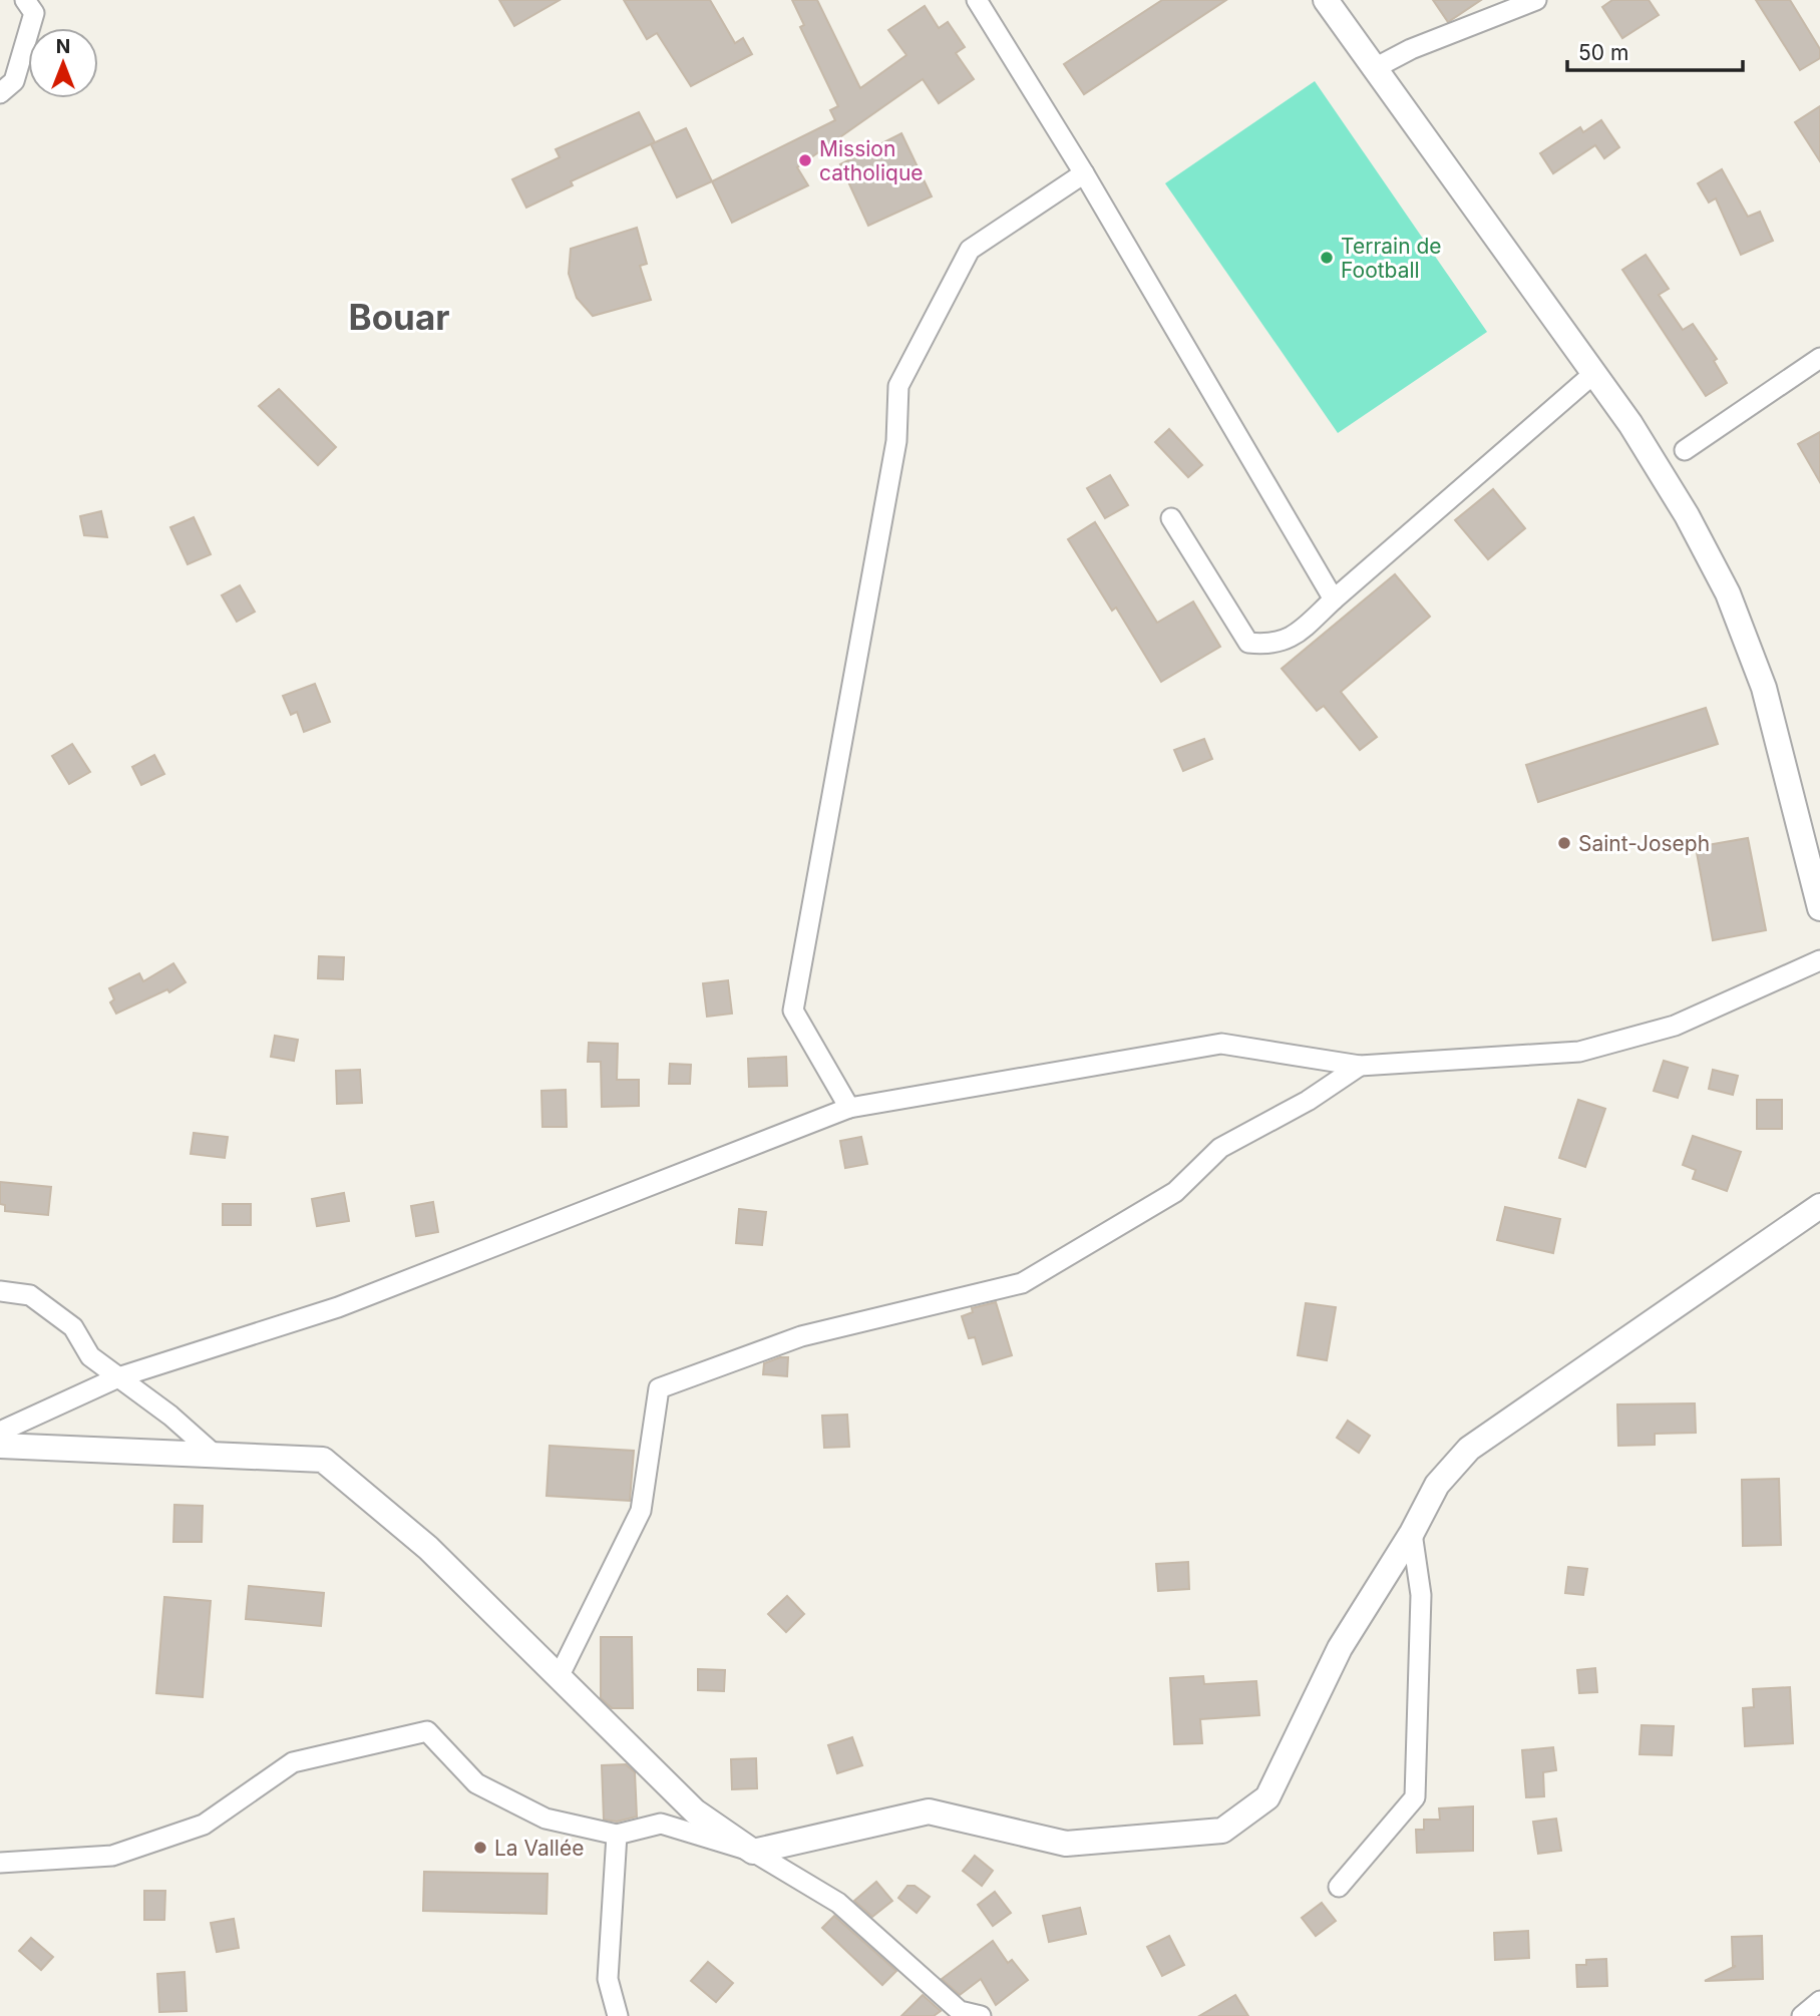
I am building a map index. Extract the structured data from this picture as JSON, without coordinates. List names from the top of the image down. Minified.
{"districts":["Bouar"],"places":["Mission catholique","Terrain de Football","Saint-Joseph","La Vallée"],"scale_bar":"50 m","north":"top"}
